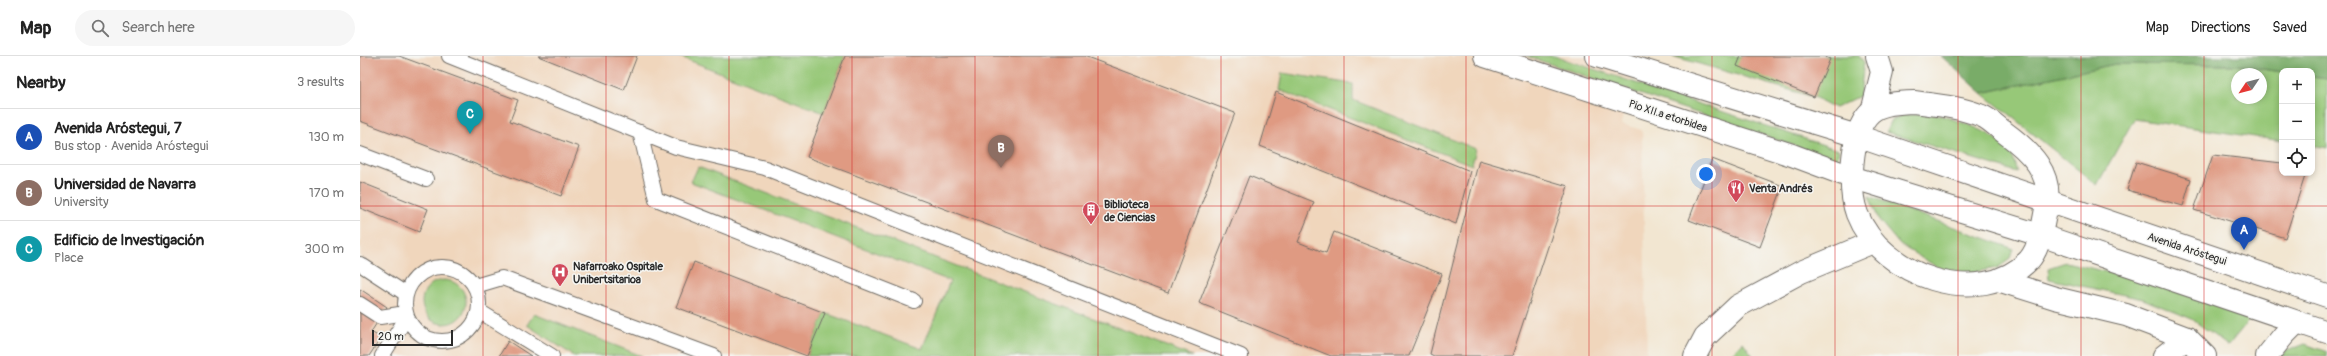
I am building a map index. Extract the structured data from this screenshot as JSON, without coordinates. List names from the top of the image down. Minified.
{"streets":{"main road":["Pio XII.a etorbidea","Avenida Aróstegui"]},"places":{"restaurant":["Venta Andrés"],"building":["Biblioteca de Ciencias"],"hospital":["Nafarroako Ospitale Unibertsitarioa"]},"scale_bar":"20 m","north":"bottom left","page":{"header":"Map","search":"Search here","nav":["Map","Directions","Saved"],"heading":["Nearby","3 results"],"map_buttons":["+","−"],"pins":["C","B","A"],"list":[{"mark":"A","name":"Avenida Aróstegui, 7","note":"Bus stop · Avenida Aróstegui","value":"130 m"},{"mark":"B","name":"Universidad de Navarra","note":"University","value":"170 m"},{"mark":"C","name":"Edificio de Investigación","note":"Place","value":"300 m"}],"scale":"20 m"}}
